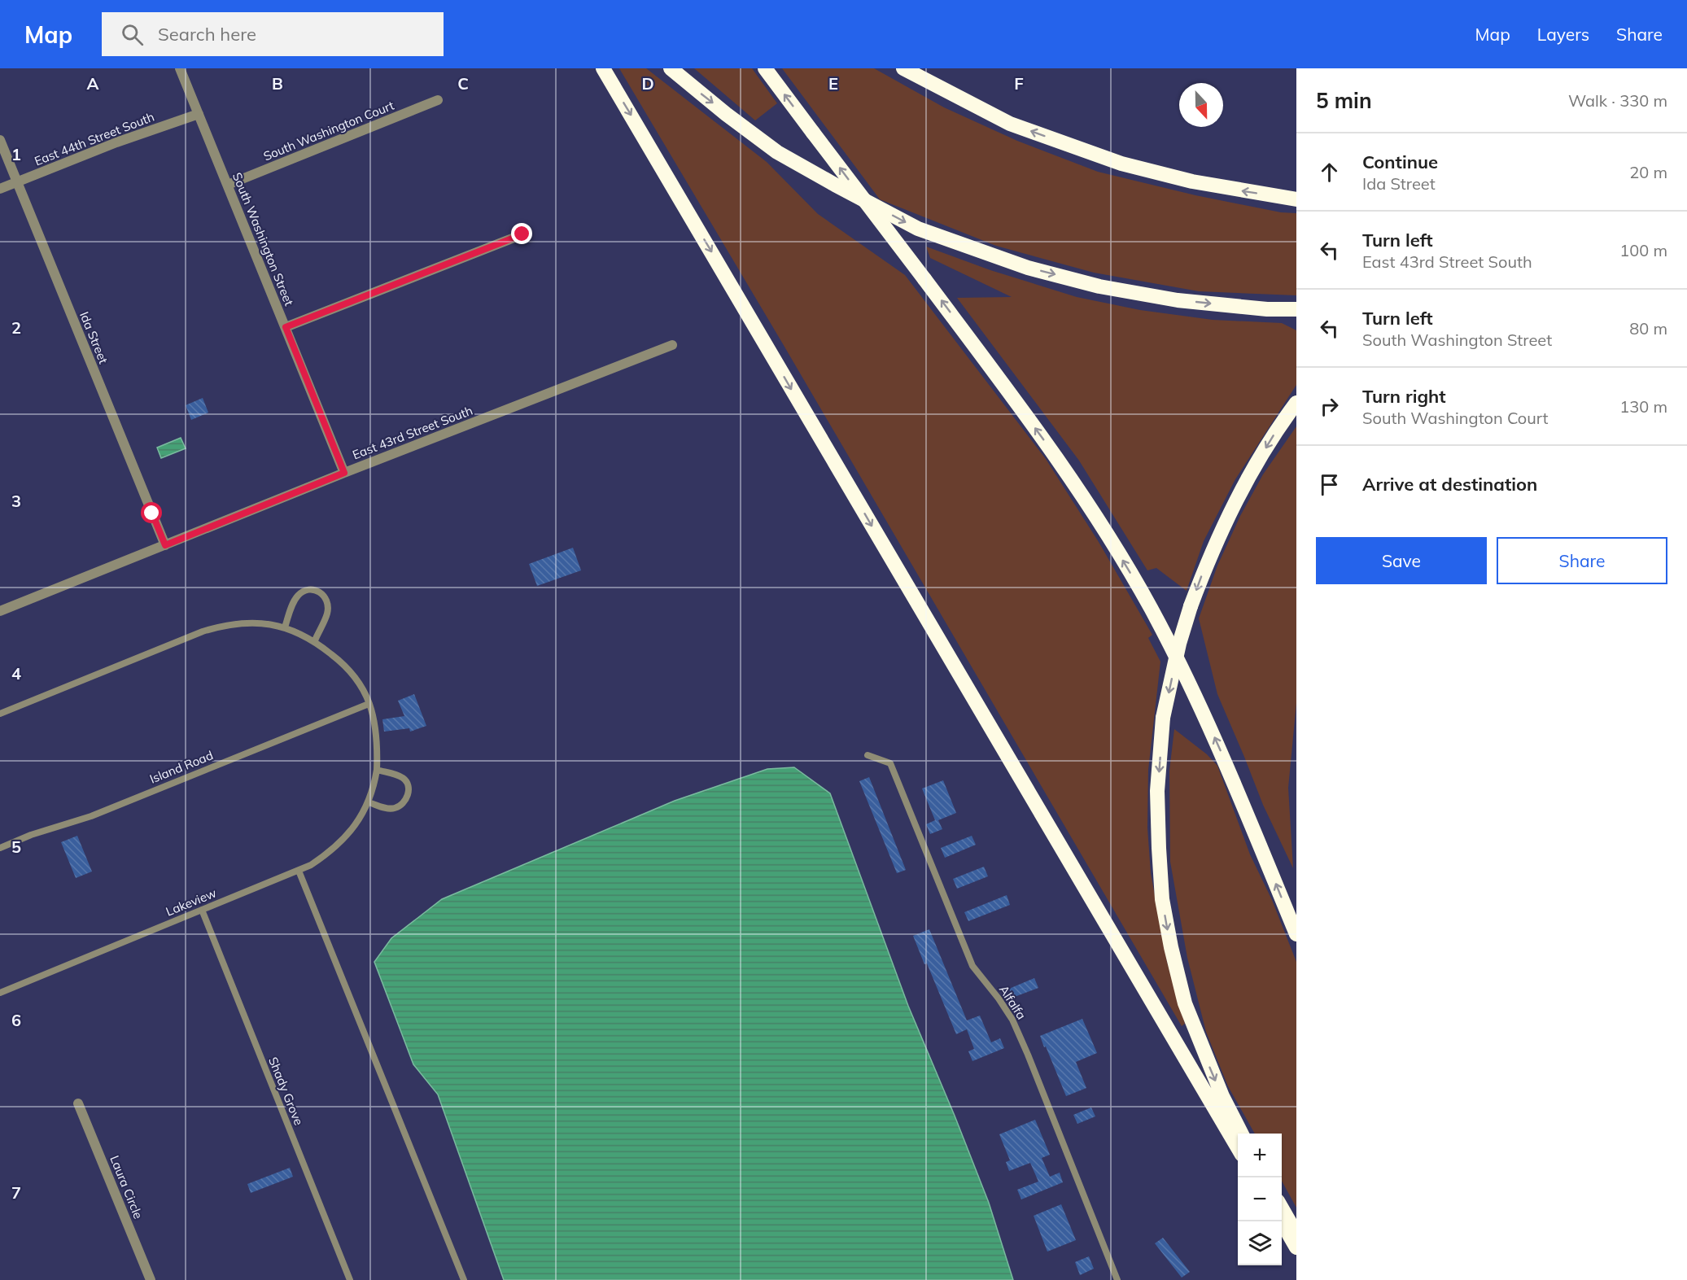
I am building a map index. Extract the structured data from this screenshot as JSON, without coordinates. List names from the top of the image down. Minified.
{"streets":{"street":["South Washington Court","East 44th Street South","South Washington Street","Ida Street","East 43rd Street South","Laura Circle"],"lane":["Island Road","Lakeview","Alfalfa","Shady Grove"]},"crossings":[["South Washington Court","South Washington Street"],["East 44th Street South","South Washington Street"],["East 44th Street South","Ida Street"],["South Washington Street","East 43rd Street South"],["Ida Street","East 43rd Street South"],["Island Road","Lakeview"],["Lakeview","Shady Grove"]],"north":"bottom","page":{"header":"Map","search":"Search here","nav":["Map","Layers","Share"],"heading":["5 min","Walk · 330 m"],"list":[["Continue","Ida Street","20 m"],["Turn left","East 43rd Street South","100 m"],["Turn left","South Washington Street","80 m"],["Turn right","South Washington Court","130 m"],"Arrive at destination"],"buttons":["Save","Share"],"map_buttons":["+","−"]},"grid":{"columns":["A","B","C","D","E","F"],"rows":["1","2","3","4","5","6","7"]}}
